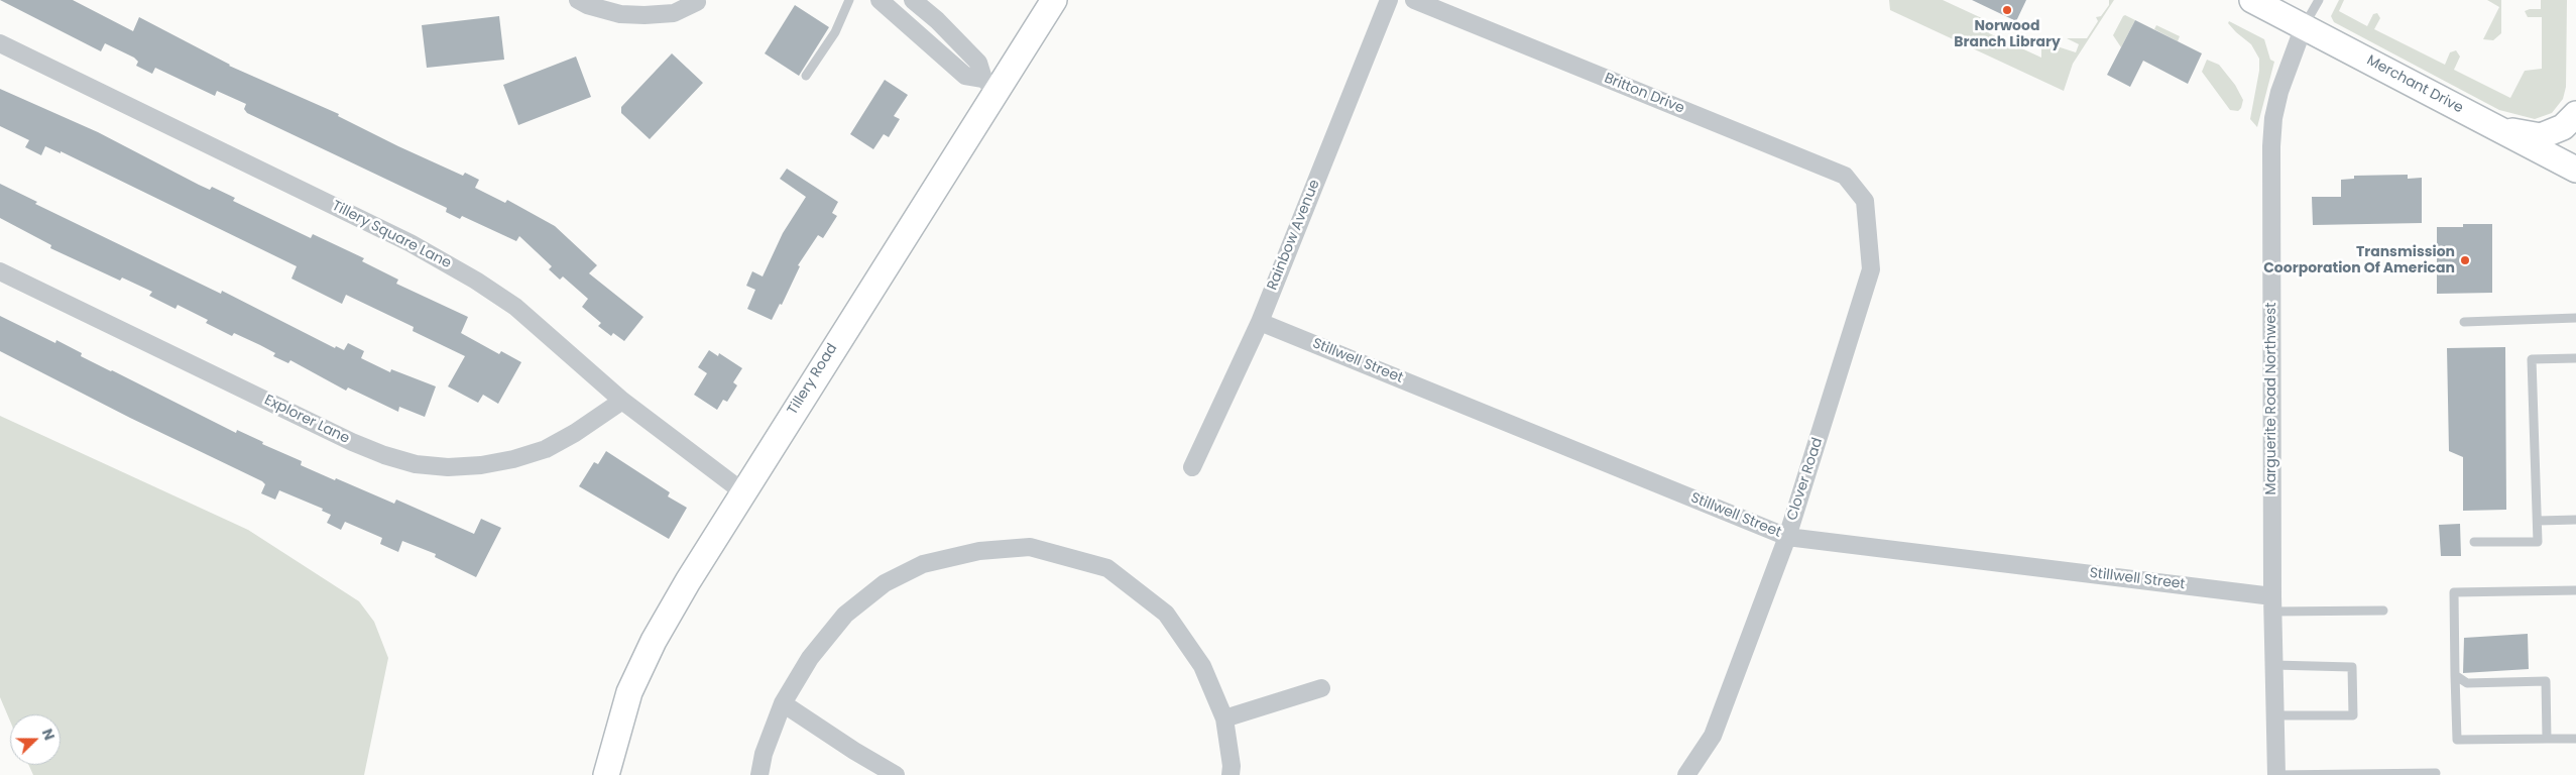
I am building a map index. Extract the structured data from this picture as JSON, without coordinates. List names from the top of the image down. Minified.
{"streets":{"street":["Merchant Drive","Britton Drive","Tillery Square Lane","Rainbow Avenue","Stillwell Street","Tillery Road","Marguerite Road Northwest","Explorer Lane","Clover Road"]},"crossings":[["Merchant Drive","Marguerite Road Northwest"],["Britton Drive","Clover Road"],["Tillery Square Lane","Tillery Road"],["Tillery Square Lane","Explorer Lane"],["Rainbow Avenue","Stillwell Street"],["Stillwell Street","Marguerite Road Northwest"],["Stillwell Street","Clover Road"]],"places":["Norwood Branch Library","Transmission Coorporation Of American"],"north":"right"}
